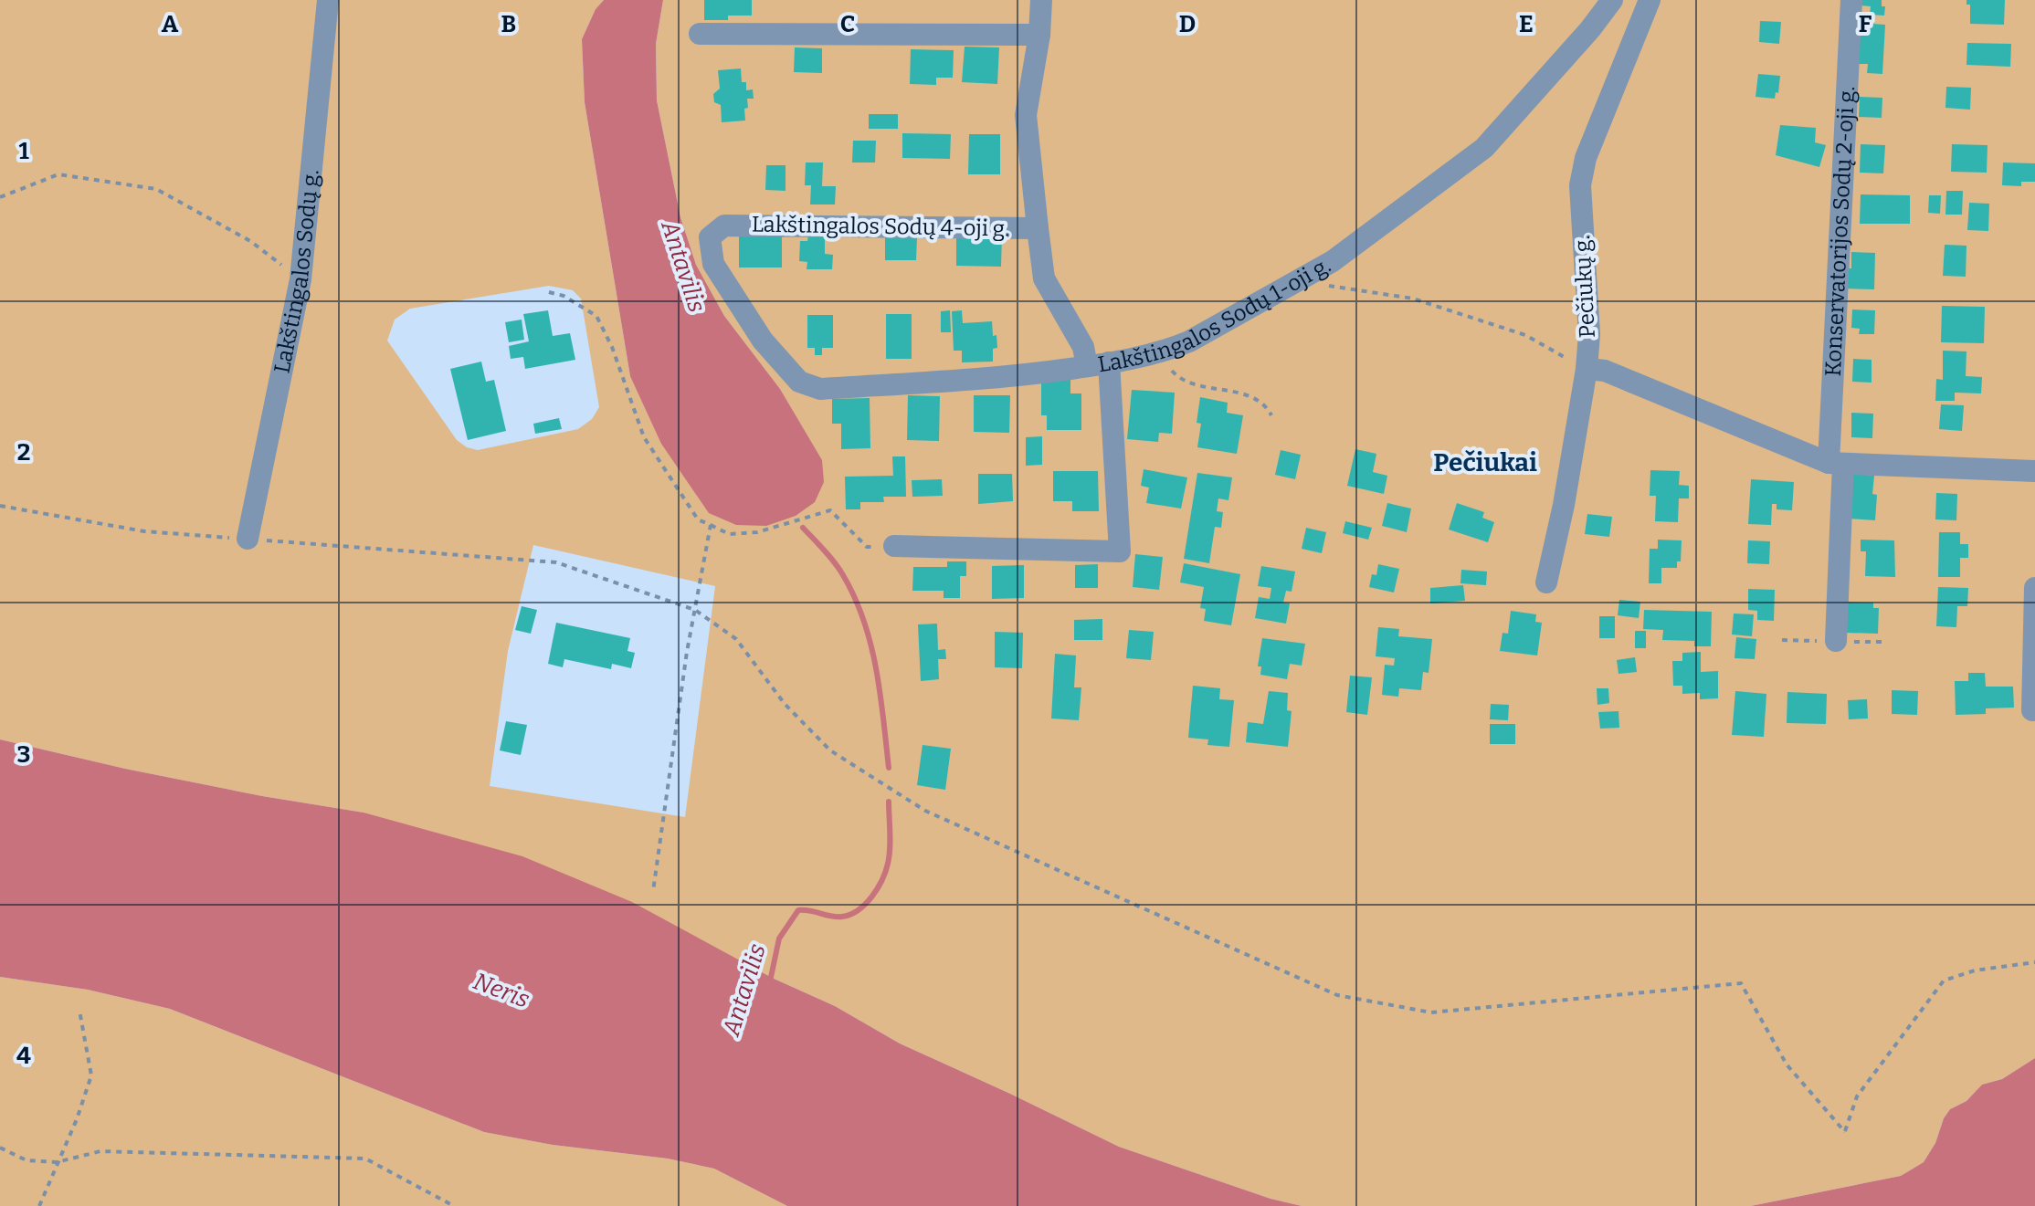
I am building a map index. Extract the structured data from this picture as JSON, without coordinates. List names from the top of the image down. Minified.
{"streets":{"street":["Lakštingalos Sodų 4-oji g.","Konservatorijos Sodų 2-oji g.","Lakštingalos Sodų g.","Pečiukų g.","Lakštingalos Sodų 1-oji g."]},"crossings":[["Lakštingalos Sodų 4-oji g.","Lakštingalos Sodų 1-oji g."]],"districts":["Pečiukai"],"water":["Antavilis","Neris"],"grid":{"columns":["A","B","C","D","E","F"],"rows":["1","2","3","4"]}}
